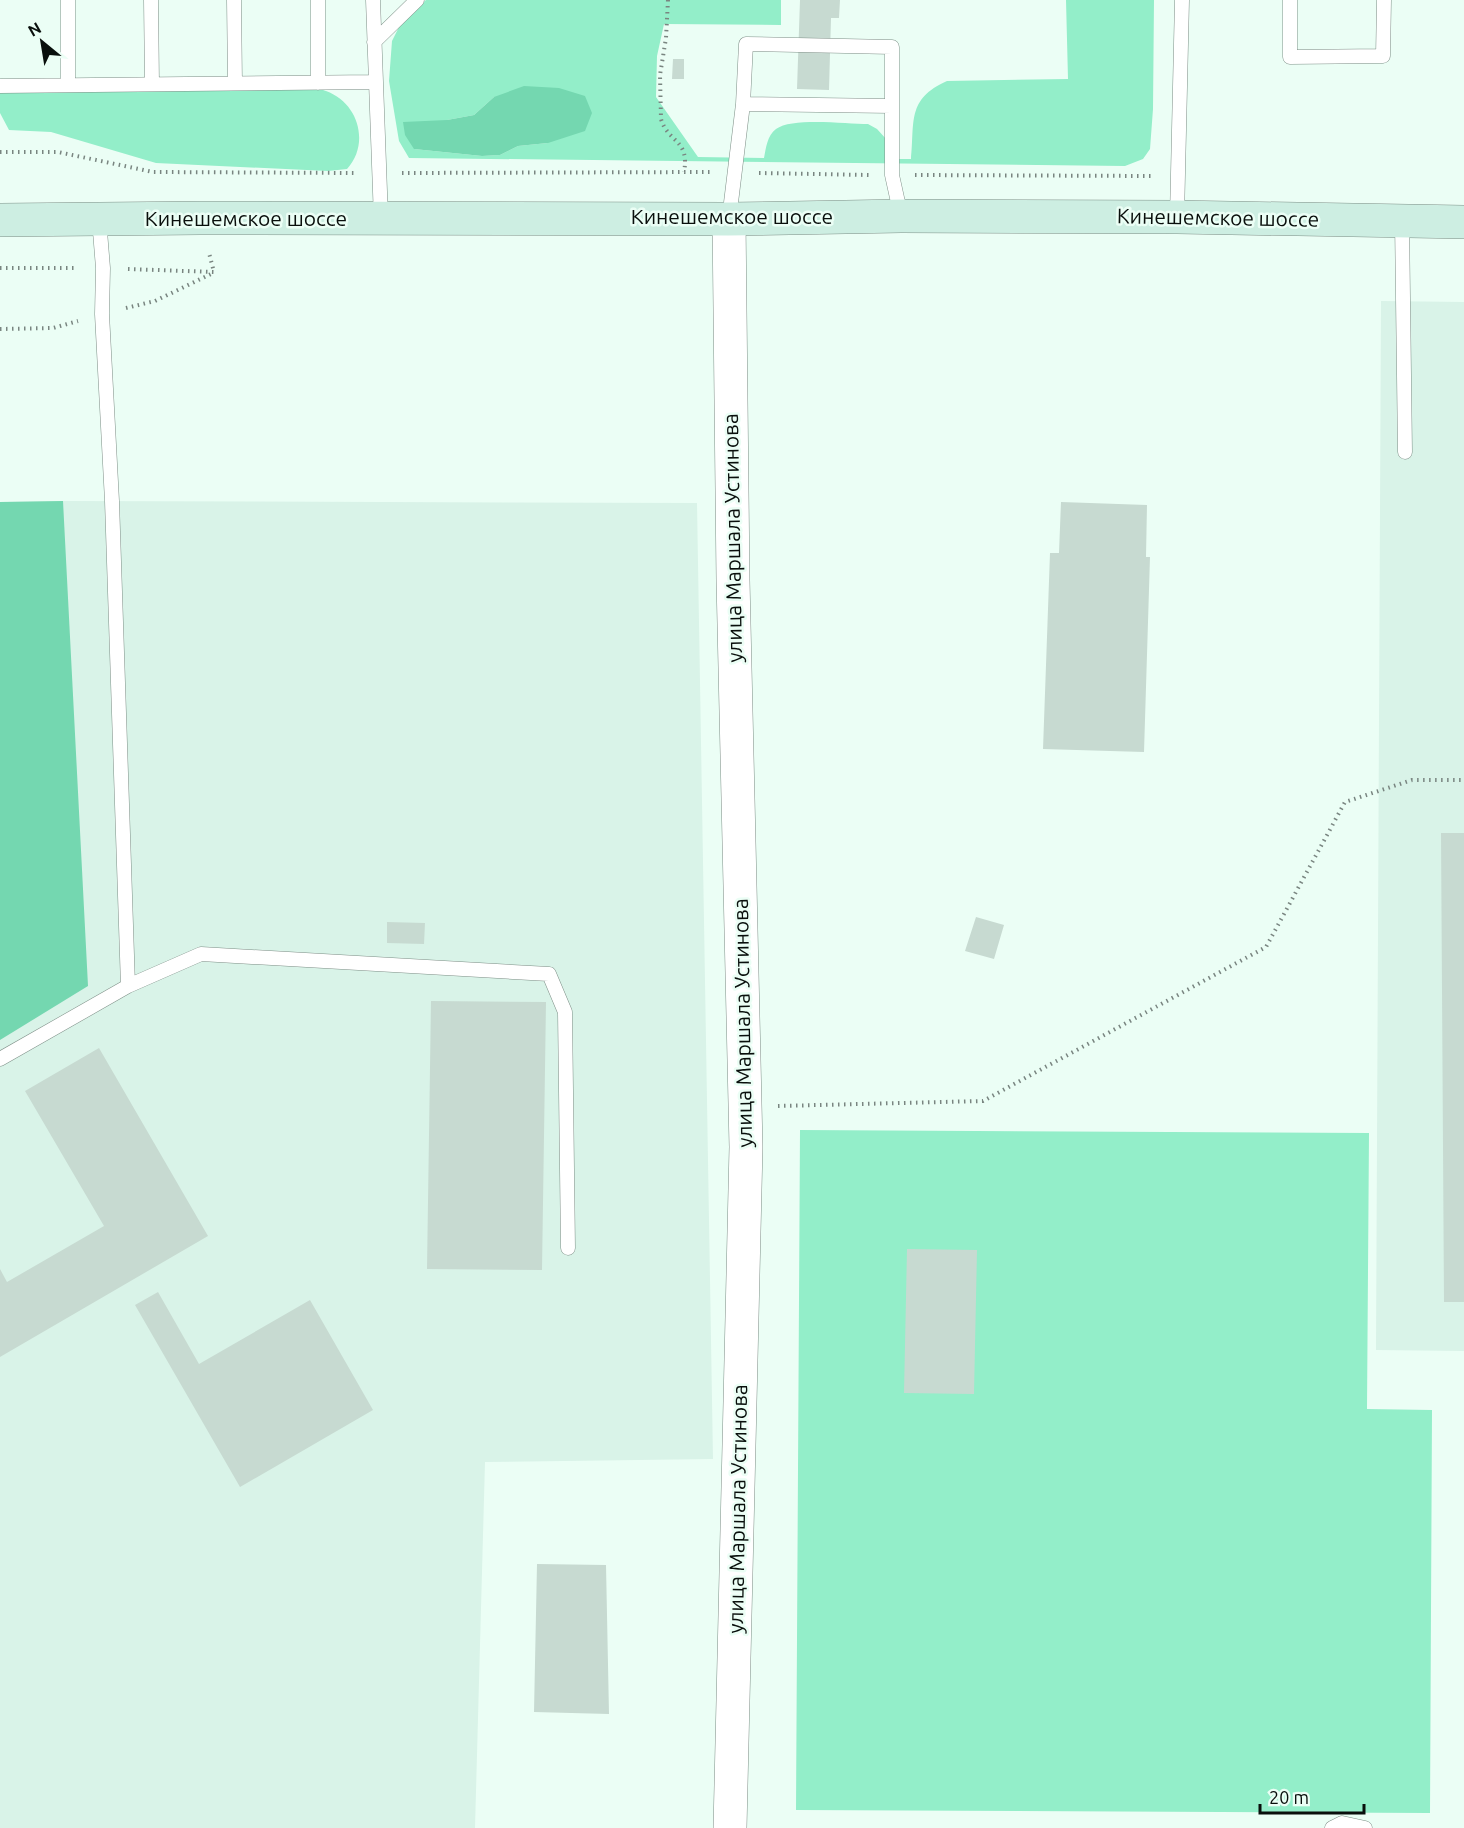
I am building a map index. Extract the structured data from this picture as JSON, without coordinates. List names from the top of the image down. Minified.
{"streets":{"main road":["Кинешемское шоссе"],"street":["улица Маршала Устинова"]},"crossings":[["Кинешемское шоссе","улица Маршала Устинова"]],"scale_bar":"20 m","north":"top left"}
